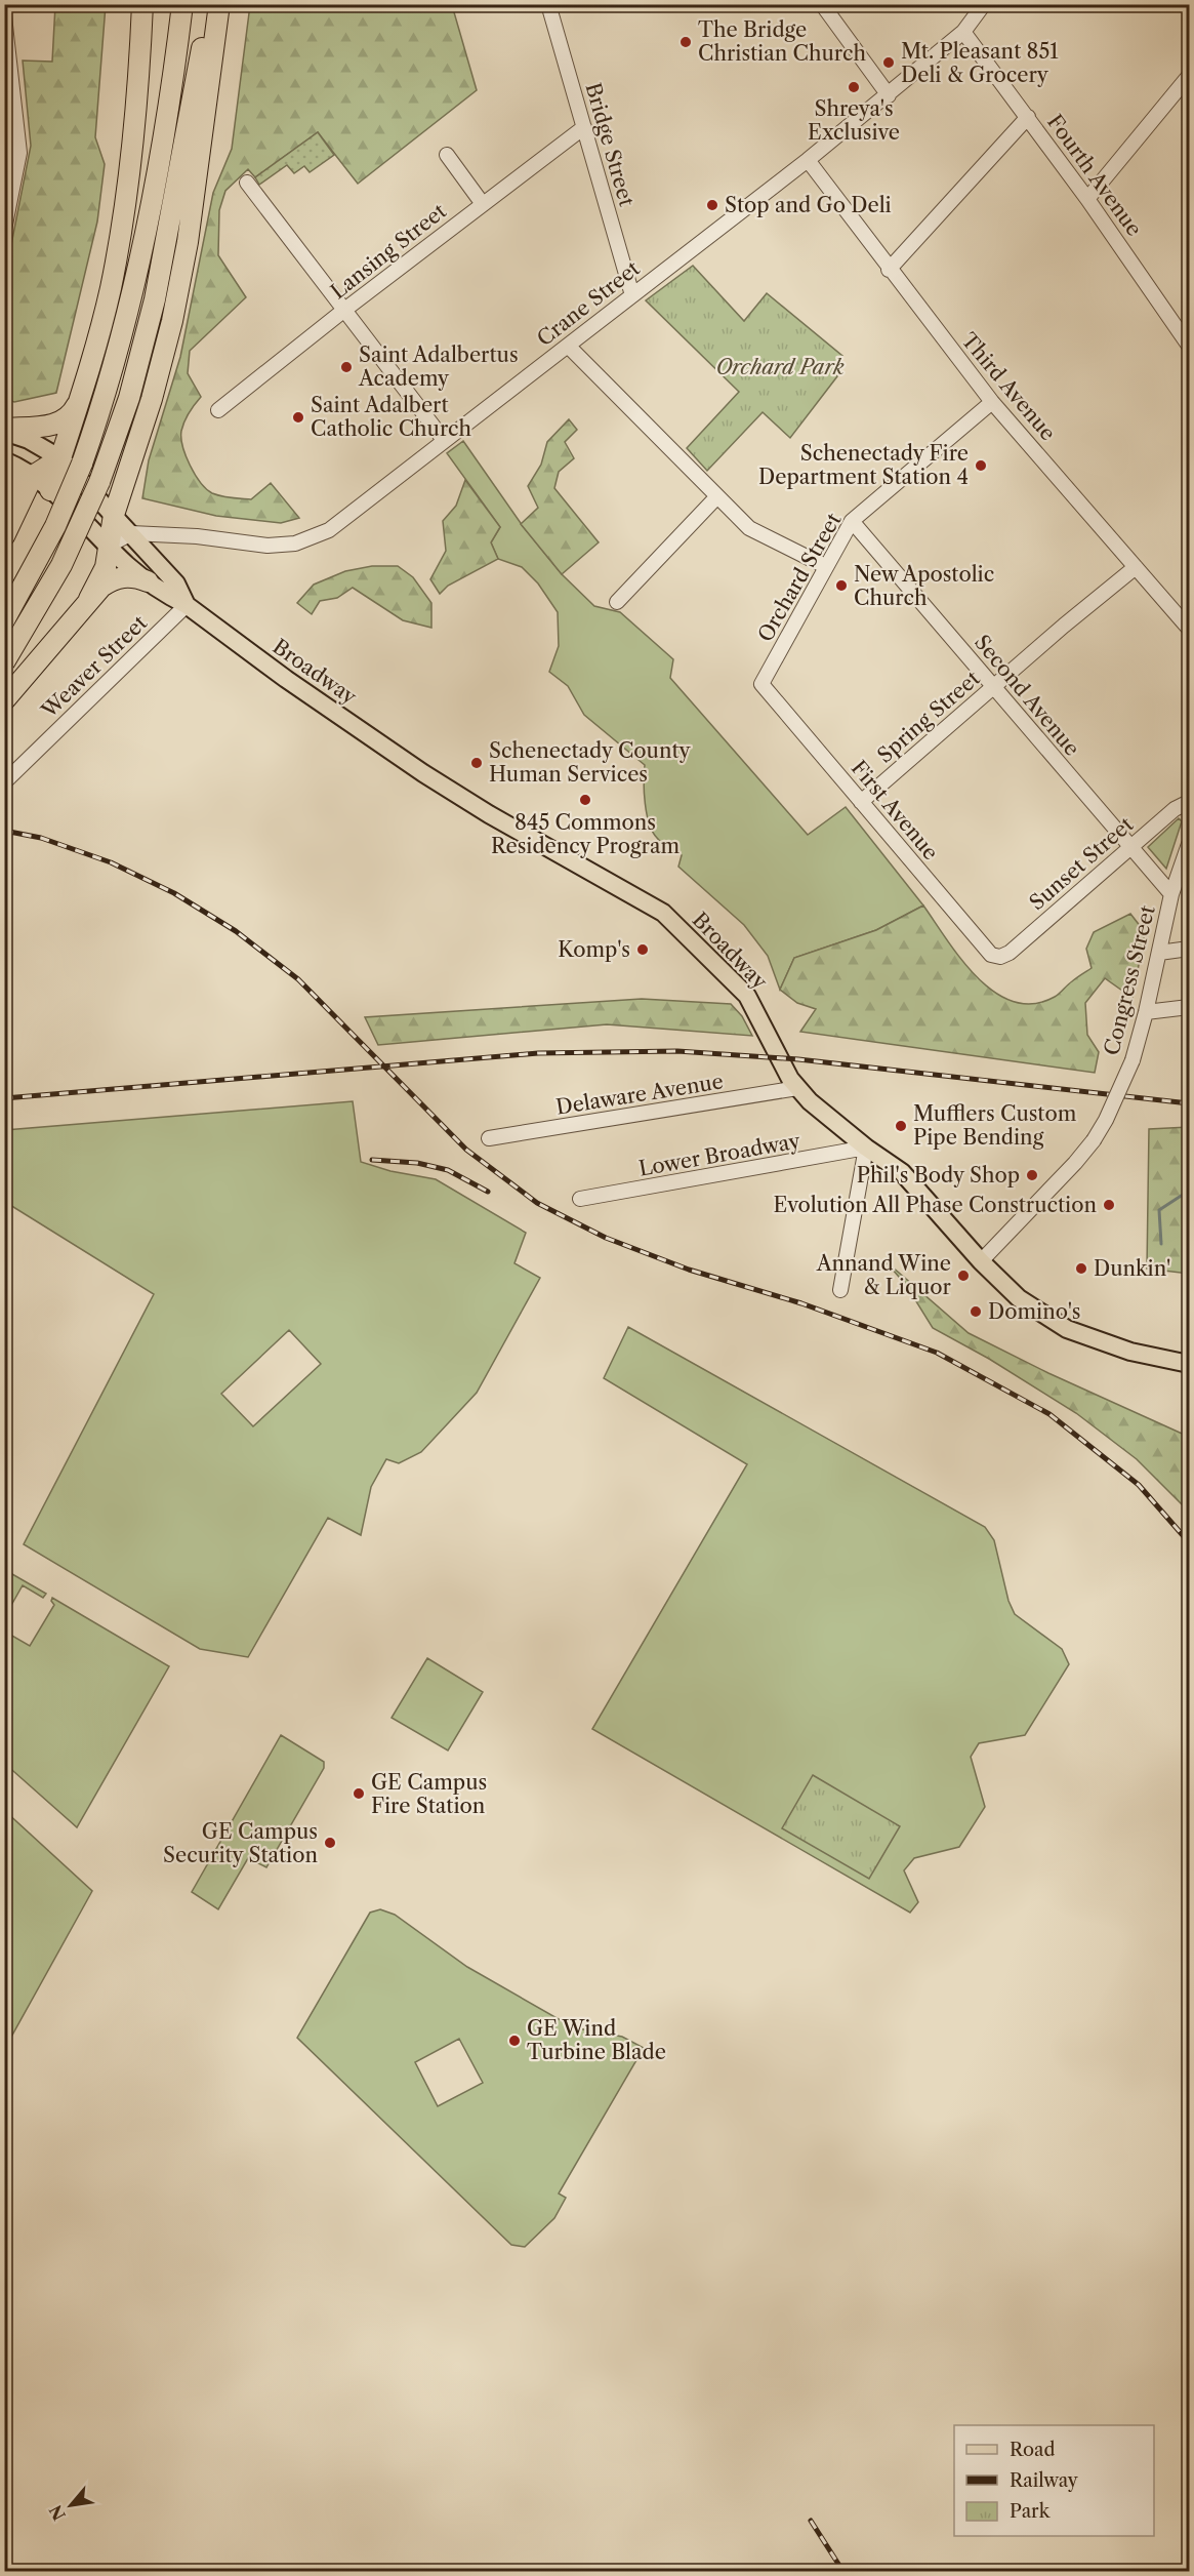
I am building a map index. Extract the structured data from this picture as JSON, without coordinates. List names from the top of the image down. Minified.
{"streets":{"main road":["Broadway"],"street":["Bridge Street","Fourth Avenue","Lansing Street","Crane Street","Third Avenue","Orchard Street","Weaver Street","Second Avenue","Spring Street","First Avenue","Sunset Street","Congress Street","Delaware Avenue","Lower Broadway"]},"crossings":[["Bridge Street","Lansing Street"],["Bridge Street","Crane Street"],["Fourth Avenue","Crane Street"],["Crane Street","Third Avenue"],["Crane Street","Broadway"],["Third Avenue","Orchard Street"],["Third Avenue","Spring Street"],["Orchard Street","Second Avenue"],["Orchard Street","First Avenue"],["Weaver Street","Broadway"],["Broadway","Congress Street"],["Broadway","Delaware Avenue"],["Broadway","Lower Broadway"],["Second Avenue","Spring Street"],["Second Avenue","Sunset Street"],["Second Avenue","Congress Street"],["Spring Street","First Avenue"],["First Avenue","Sunset Street"]],"parks":["Orchard Park"],"places":["The Bridge Christian Church","Mt. Pleasant 851 Deli & Grocery","Shreya's Exclusive","Stop and Go Deli","Saint Adalbertus Academy","Saint Adalbert Catholic Church","Schenectady Fire Department Station 4","New Apostolic Church","Schenectady County Human Services","845 Commons Residency Program","Komp's","Mufflers Custom Pipe Bending","Phil's Body Shop","Evolution All Phase Construction","Dunkin'","Annand Wine & Liquor","Domino's","GE Campus Fire Station","GE Campus Security Station","GE Wind Turbine Blade"],"legend":["Road","Railway","Park"],"north":"bottom left"}
